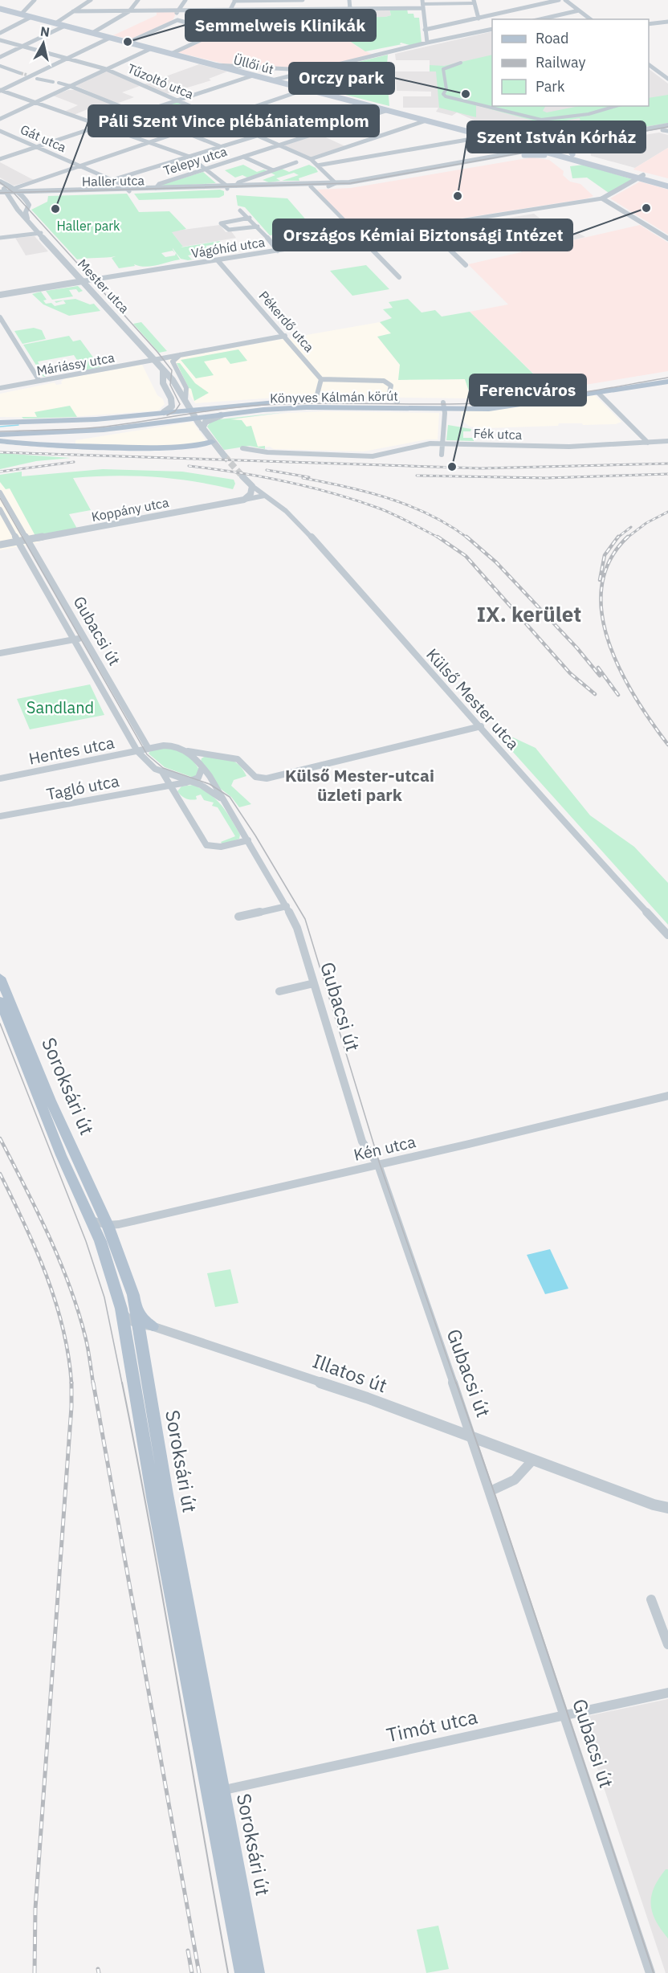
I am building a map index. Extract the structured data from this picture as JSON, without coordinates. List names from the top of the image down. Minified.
{"streets":{"main road":["Üllői út","Könyves Kálmán körút","Soroksári út"],"street":["Tűzoltó utca","Gát utca","Telepy utca","Haller utca","Vágóhíd utca","Mester utca","Pékerdő utca","Máriássy utca","Fék utca","Koppány utca","Gubacsi út","Külső Mester utca","Hentes utca","Tagló utca","Kén utca","Illatos út","Timót utca"]},"crossings":[["Üllői út","Telepy utca"],["Üllői út","Haller utca"],["Tűzoltó utca","Telepy utca"],["Tűzoltó utca","Haller utca"],["Gát utca","Haller utca"],["Telepy utca","Haller utca"],["Haller utca","Mester utca"],["Vágóhíd utca","Mester utca"],["Vágóhíd utca","Pékerdő utca"],["Mester utca","Máriássy utca"],["Mester utca","Könyves Kálmán körút"],["Pékerdő utca","Máriássy utca"],["Koppány utca","Gubacsi út"],["Koppány utca","Külső Mester utca"],["Gubacsi út","Külső Mester utca"],["Gubacsi út","Hentes utca"],["Gubacsi út","Tagló utca"],["Gubacsi út","Kén utca"],["Gubacsi út","Illatos út"],["Gubacsi út","Timót utca"],["Soroksári út","Kén utca"],["Soroksári út","Illatos út"],["Soroksári út","Timót utca"]],"districts":["IX. kerület","Külső Mester-utcai üzleti park"],"parks":["Haller park","Sandland"],"places":["Semmelweis Klinikák","Orczy park","Szent István Kórház","Országos Kémiai Biztonsági Intézet","Páli Szent Vince plébániatemplom","Ferencváros"],"legend":["Road","Railway","Park"],"north":"top"}
